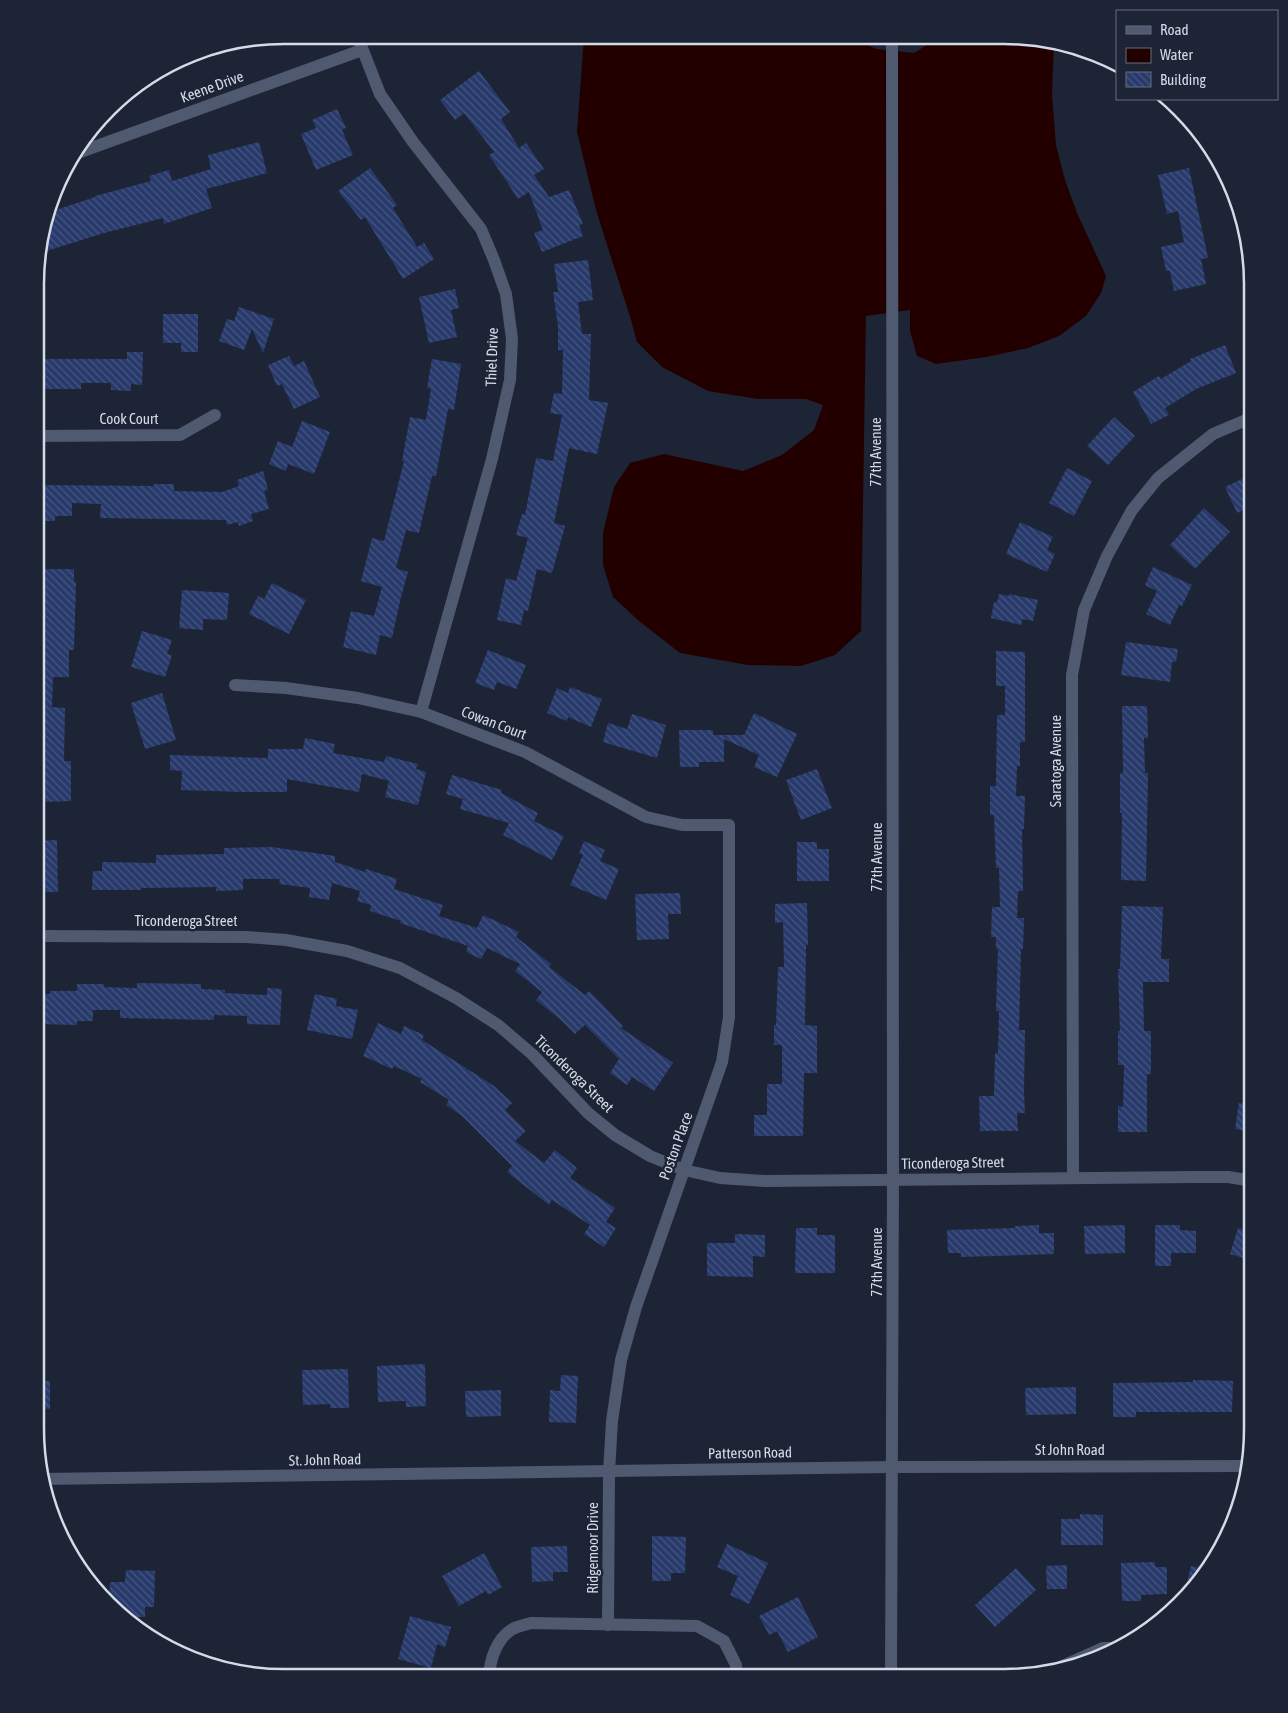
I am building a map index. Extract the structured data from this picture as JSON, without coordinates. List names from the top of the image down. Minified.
{"streets":{"street":["Keene Drive","Thiel Drive","Cook Court","77th Avenue","Cowan Court","Saratoga Avenue","Ticonderoga Street","Poston Place","St John Road","Patterson Road","St. John Road","Ridgemoor Drive"]},"crossings":[["Keene Drive","Thiel Drive"],["Thiel Drive","Cowan Court"],["77th Avenue","Ticonderoga Street"],["77th Avenue","St John Road"],["77th Avenue","Patterson Road"],["Cowan Court","Poston Place"],["Saratoga Avenue","Ticonderoga Street"],["Ticonderoga Street","Poston Place"],["Poston Place","Patterson Road"],["Poston Place","St. John Road"],["Poston Place","Ridgemoor Drive"],["St John Road","Patterson Road"],["Patterson Road","St. John Road"],["Patterson Road","Ridgemoor Drive"],["St. John Road","Ridgemoor Drive"]],"legend":["Road","Water","Building"]}
